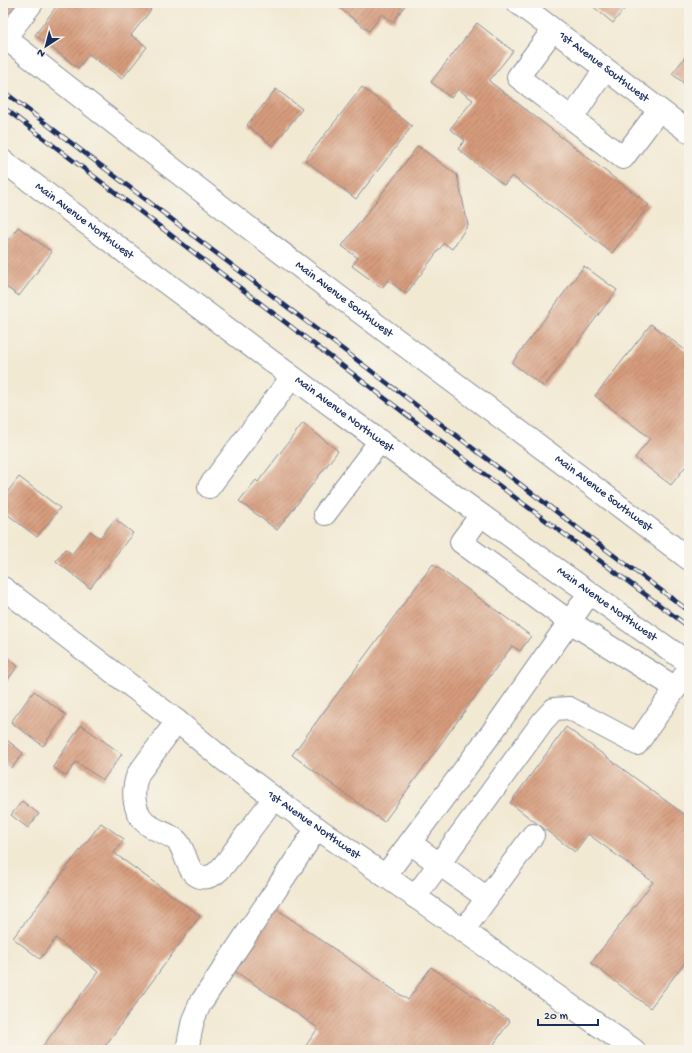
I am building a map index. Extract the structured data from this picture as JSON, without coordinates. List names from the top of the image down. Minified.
{"streets":{"street":["1st Avenue Southwest","Main Avenue Northwest","Main Avenue Southwest","1st Avenue Northwest"]},"scale_bar":"20 m","north":"bottom left"}
